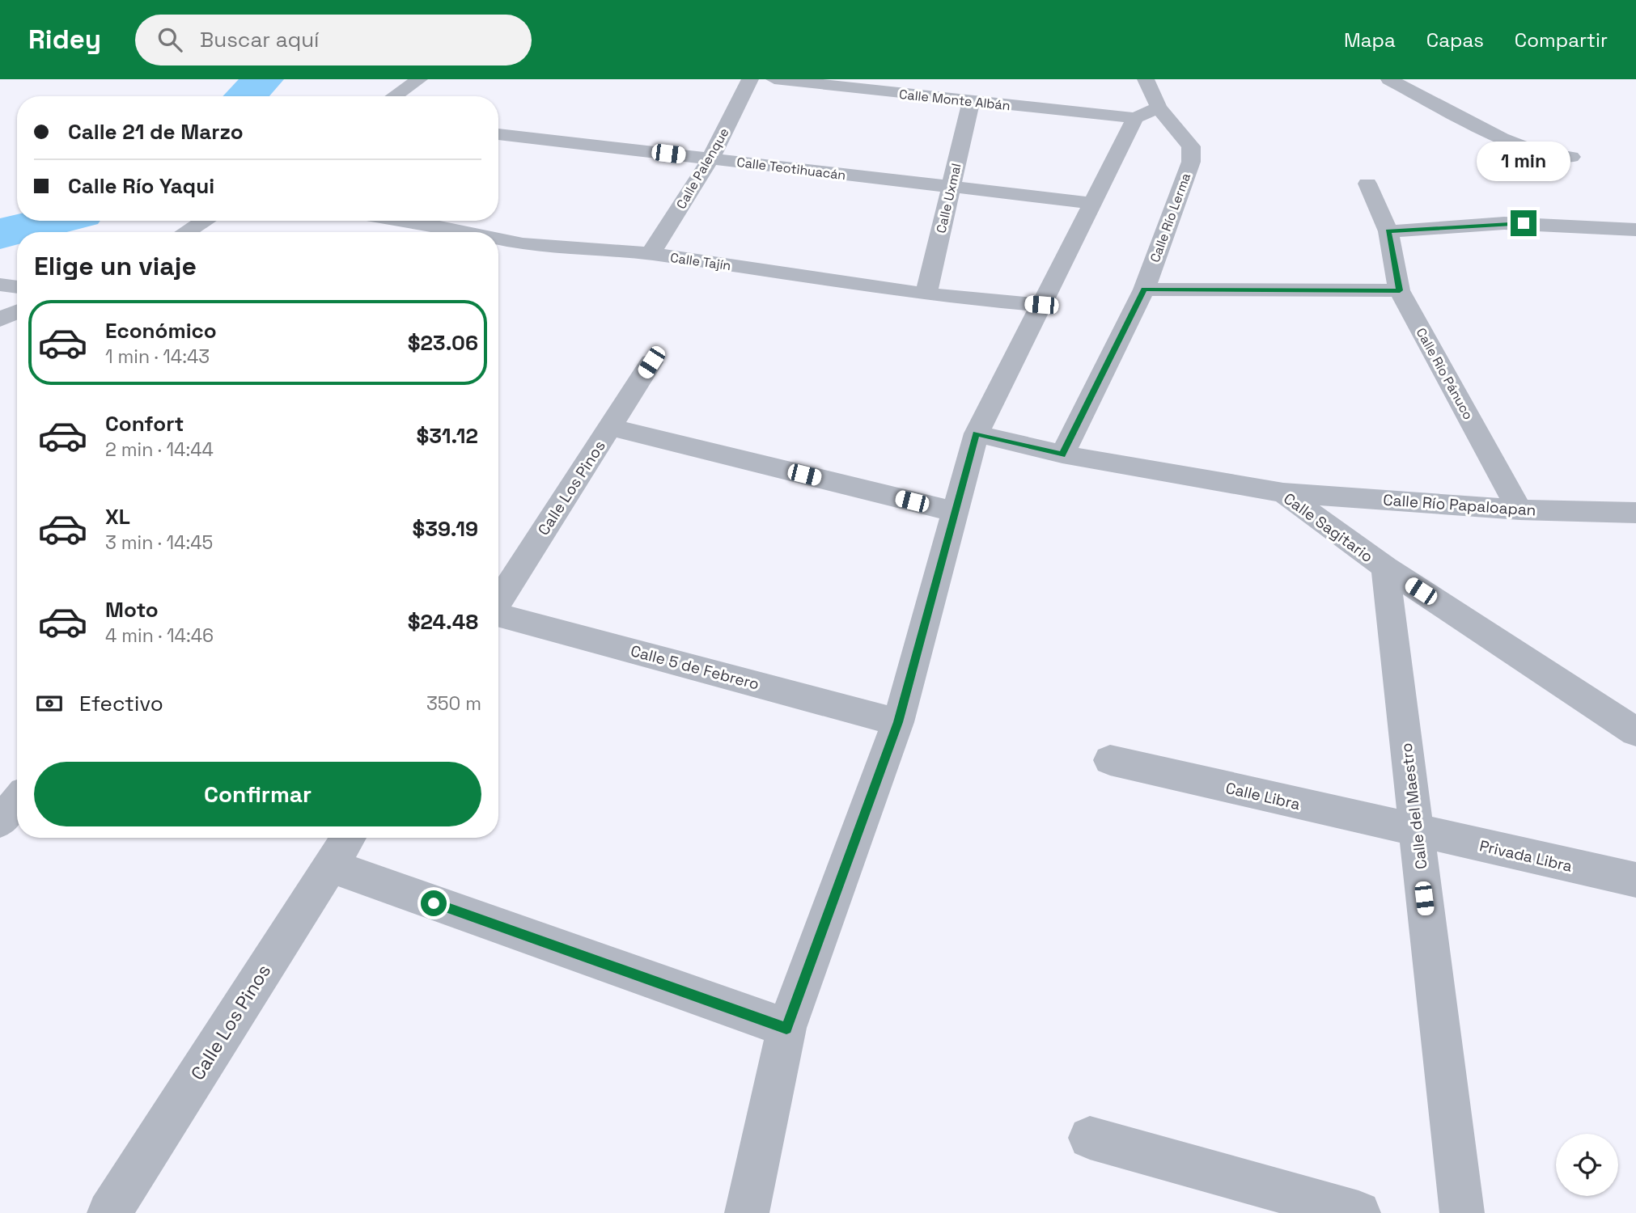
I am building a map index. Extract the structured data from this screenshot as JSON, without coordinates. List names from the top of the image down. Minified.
{"streets":{"street":["Calle Monte Albán","Calle Palenque","Calle Teotihuacán","Calle Uxmal","Calle Río Lerma","Calle Tajín","Calle Río Pánuco","Calle Los Pinos","Calle Río Papaloapan","Calle Sagitario","Calle 5 de Febrero","Calle Libra","Calle del Maestro","Privada Libra"]},"crossings":[["Calle Monte Albán","Calle Uxmal"],["Calle Monte Albán","Calle Río Lerma"],["Calle Palenque","Calle Teotihuacán"],["Calle Palenque","Calle Tajín"],["Calle Teotihuacán","Calle Uxmal"],["Calle Uxmal","Calle Tajín"],["Calle Río Lerma","Calle Sagitario"],["Calle Río Pánuco","Calle Río Papaloapan"],["Calle Río Papaloapan","Calle Sagitario"],["Calle Sagitario","Calle del Maestro"],["Calle Libra","Calle del Maestro"],["Calle Libra","Privada Libra"],["Calle del Maestro","Privada Libra"]],"page":{"header":"Ridey","search":"Buscar aquí","nav":["Mapa","Capas","Compartir"],"banner":["Calle 21 de Marzo","Calle Río Yaqui"],"bubble":"1 min","heading":"Elige un viaje","list":[{"name":"Económico","note":"1 min · 14:43","value":"$23.06"},{"name":"Confort","note":"2 min · 14:44","value":"$31.12"},{"name":"XL","note":"3 min · 14:45","value":"$39.19"},{"name":"Moto","note":"4 min · 14:46","value":"$24.48"}],"pay":["Efectivo","350 m"],"buttons":"Confirmar"}}
